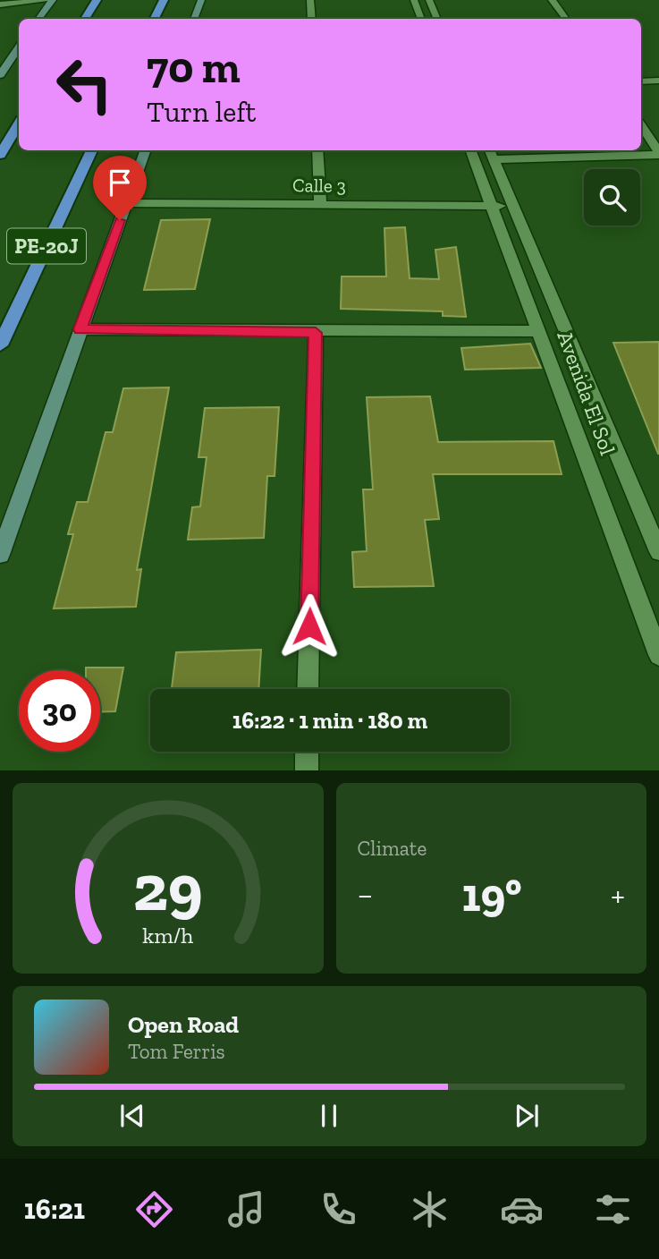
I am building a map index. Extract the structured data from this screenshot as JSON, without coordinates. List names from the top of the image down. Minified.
{"streets":{"highway":["PE-20J"],"street":["Calle 3","Avenida El Sol"]},"crossings":[["Calle 3","Avenida El Sol"]],"page":{"turn":["70 m","Turn left"],"limit":"30","trip":"16:22 · 1 min · 180 m","tile":"Climate","heat":["−","19°","+"],"song":["Open Road","Tom Ferris"],"tabs":"16:21","gauge":["29","km/h"]}}
